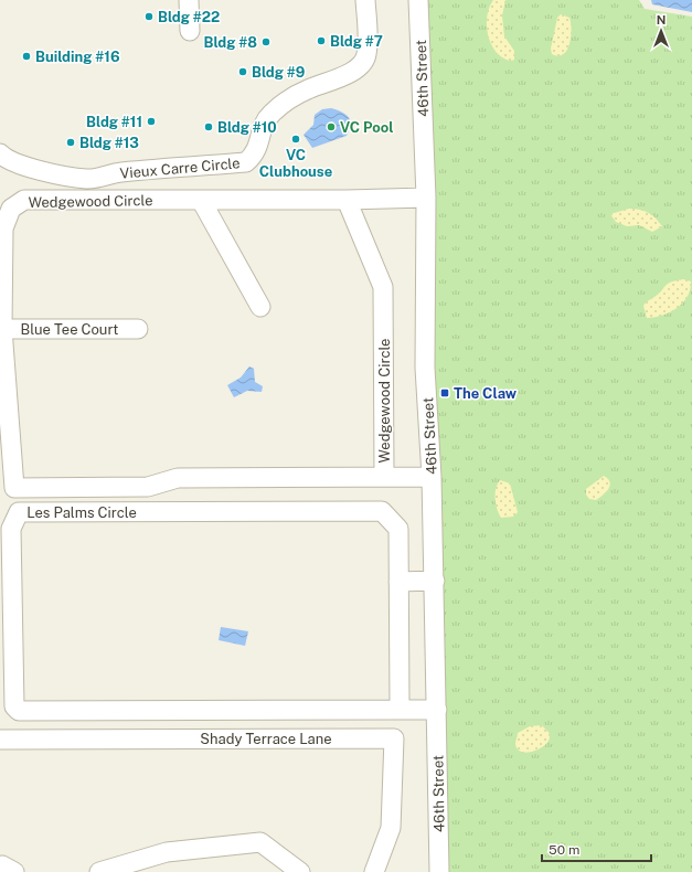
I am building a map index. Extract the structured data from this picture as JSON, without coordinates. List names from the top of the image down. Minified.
{"streets":{"street":["46th Street","Vieux Carre Circle","Wedgewood Circle","Blue Tee Court","Les Palms Circle","Shady Terrace Lane"]},"crossings":[["46th Street","Wedgewood Circle"],["46th Street","Les Palms Circle"],["Wedgewood Circle","Blue Tee Court"],["Wedgewood Circle","Les Palms Circle"]],"places":{"other":["Bldg #22","Bldg #7","Bldg #8","Building #16","Bldg #9","Bldg #11","Bldg #10","VC Pool","VC Clubhouse","Bldg #13"],"transit":["The Claw"]},"scale_bar":"50 m","north":"top"}
